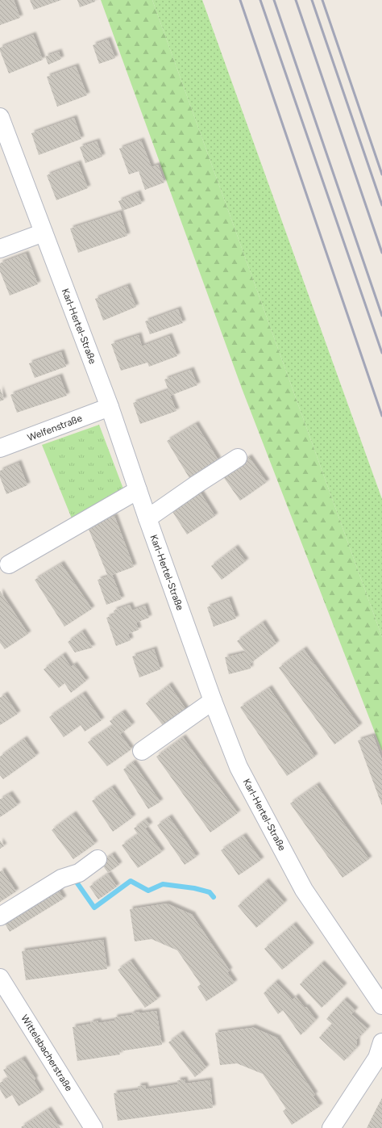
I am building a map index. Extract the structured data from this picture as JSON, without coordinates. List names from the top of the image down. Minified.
{"streets":{"street":["Karl-Hertel-Straße","Welfenstraße","Wittelsbacherstraße"]},"crossings":[["Karl-Hertel-Straße","Welfenstraße"]]}
